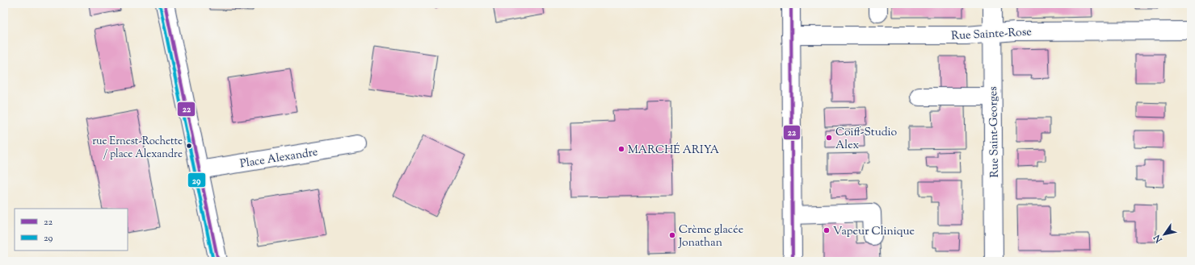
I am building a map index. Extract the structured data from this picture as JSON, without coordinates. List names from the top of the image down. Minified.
{"streets":{"street":["Rue Sainte-Rose","Rue Saint-Georges","Place Alexandre"]},"crossings":[["Rue Sainte-Rose","Rue Saint-Georges"]],"places":["Coiff-Studio Alex","rue Ernest-Rochette / place Alexandre","MARCHÉ ARIYA","Vapeur Clinique","Crème glacée Jonathan"],"lines":["transit line 22","transit line 29"],"legend":["22","29"],"north":"bottom left"}
